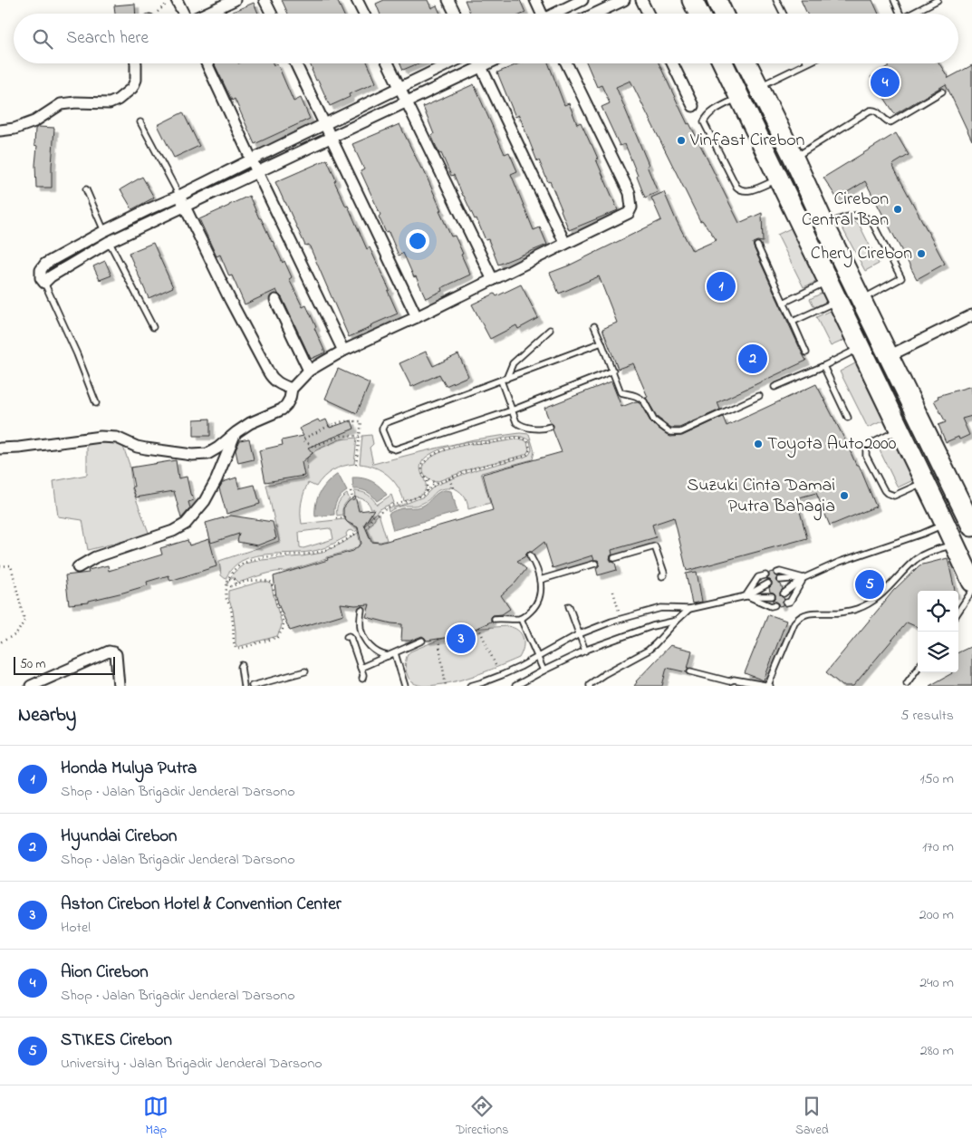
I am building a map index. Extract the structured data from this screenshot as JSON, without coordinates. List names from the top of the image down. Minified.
{"places":["Vinfast Cirebon","Cirebon Central Ban","Chery Cirebon","Toyota Auto2000","Suzuki Cinta Damai Putra Bahagia"],"scale_bar":"50 m","page":{"search":"Search here","pins":["4","1","2","5","3"],"scale":"50 m","heading":["Nearby","5 results"],"list":[{"mark":"1","name":"Honda Mulya Putra","note":"Shop · Jalan Brigadir Jenderal Darsono","value":"150 m"},{"mark":"2","name":"Hyundai Cirebon","note":"Shop · Jalan Brigadir Jenderal Darsono","value":"170 m"},{"mark":"3","name":"Aston Cirebon Hotel & Convention Center","note":"Hotel","value":"200 m"},{"mark":"4","name":"Aion Cirebon","note":"Shop · Jalan Brigadir Jenderal Darsono","value":"240 m"},{"mark":"5","name":"STIKES Cirebon","note":"University · Jalan Brigadir Jenderal Darsono","value":"280 m"}],"nav":["Map","Directions","Saved"]}}
